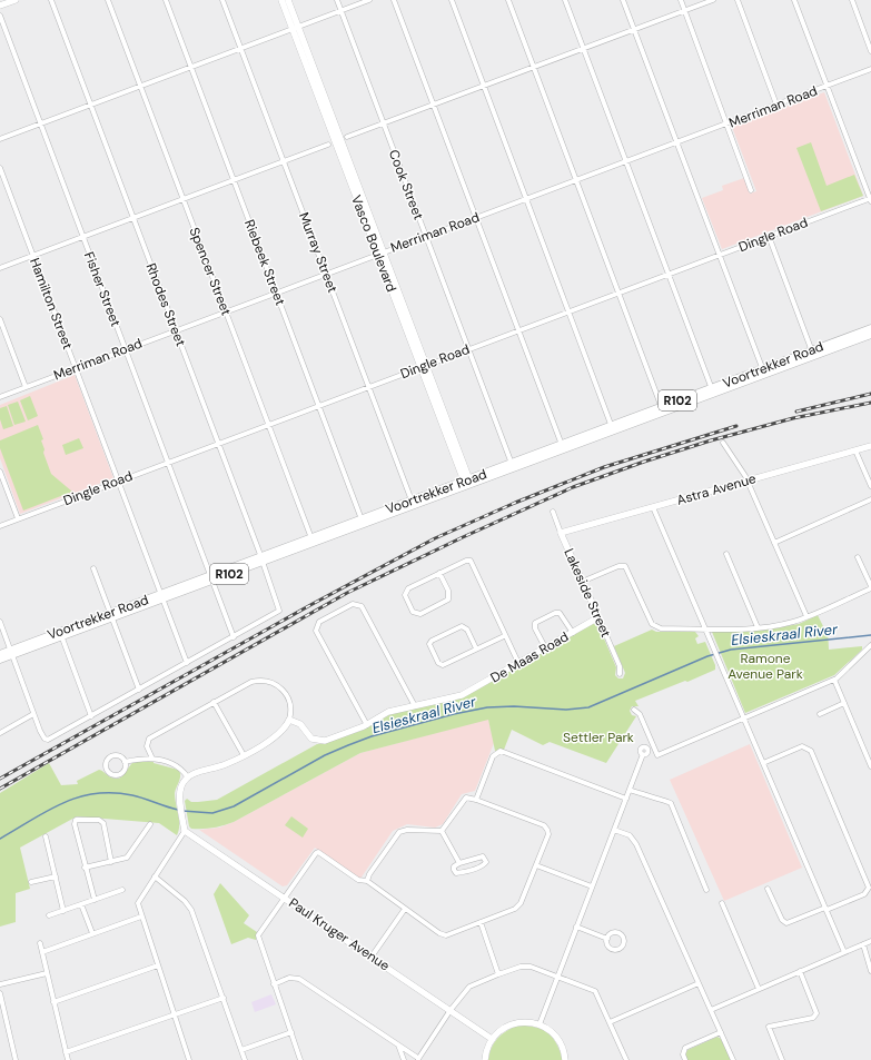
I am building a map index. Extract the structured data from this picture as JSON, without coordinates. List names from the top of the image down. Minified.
{"streets":{"main road":["Voortrekker Road","R102"],"street":["Merriman Road","Cook Street","Dingle Road","Vasco Boulevard","Murray Street","Riebeek Street","Spencer Street","Fisher Street","Hamilton Street","Rhodes Street","Astra Avenue","Lakeside Street","De Maas Road","Paul Kruger Avenue"]},"crossings":[["Merriman Road","Cook Street"],["Merriman Road","Vasco Boulevard"],["Merriman Road","Murray Street"],["Merriman Road","Riebeek Street"],["Merriman Road","Spencer Street"],["Merriman Road","Fisher Street"],["Merriman Road","Hamilton Street"],["Merriman Road","Rhodes Street"],["Cook Street","Dingle Road"],["Cook Street","Voortrekker Road"],["Dingle Road","Vasco Boulevard"],["Dingle Road","Murray Street"],["Dingle Road","Riebeek Street"],["Dingle Road","Spencer Street"],["Dingle Road","Fisher Street"],["Dingle Road","Hamilton Street"],["Dingle Road","Rhodes Street"],["Vasco Boulevard","Voortrekker Road"],["Murray Street","Voortrekker Road"],["Riebeek Street","Voortrekker Road"],["Spencer Street","Voortrekker Road"],["Fisher Street","Rhodes Street"],["Fisher Street","Voortrekker Road"],["Hamilton Street","Voortrekker Road"],["Rhodes Street","Voortrekker Road"],["Astra Avenue","Lakeside Street"],["Lakeside Street","De Maas Road"]],"water":["Elsieskraal River"],"parks":["Ramone Avenue Park","Settler Park"]}
